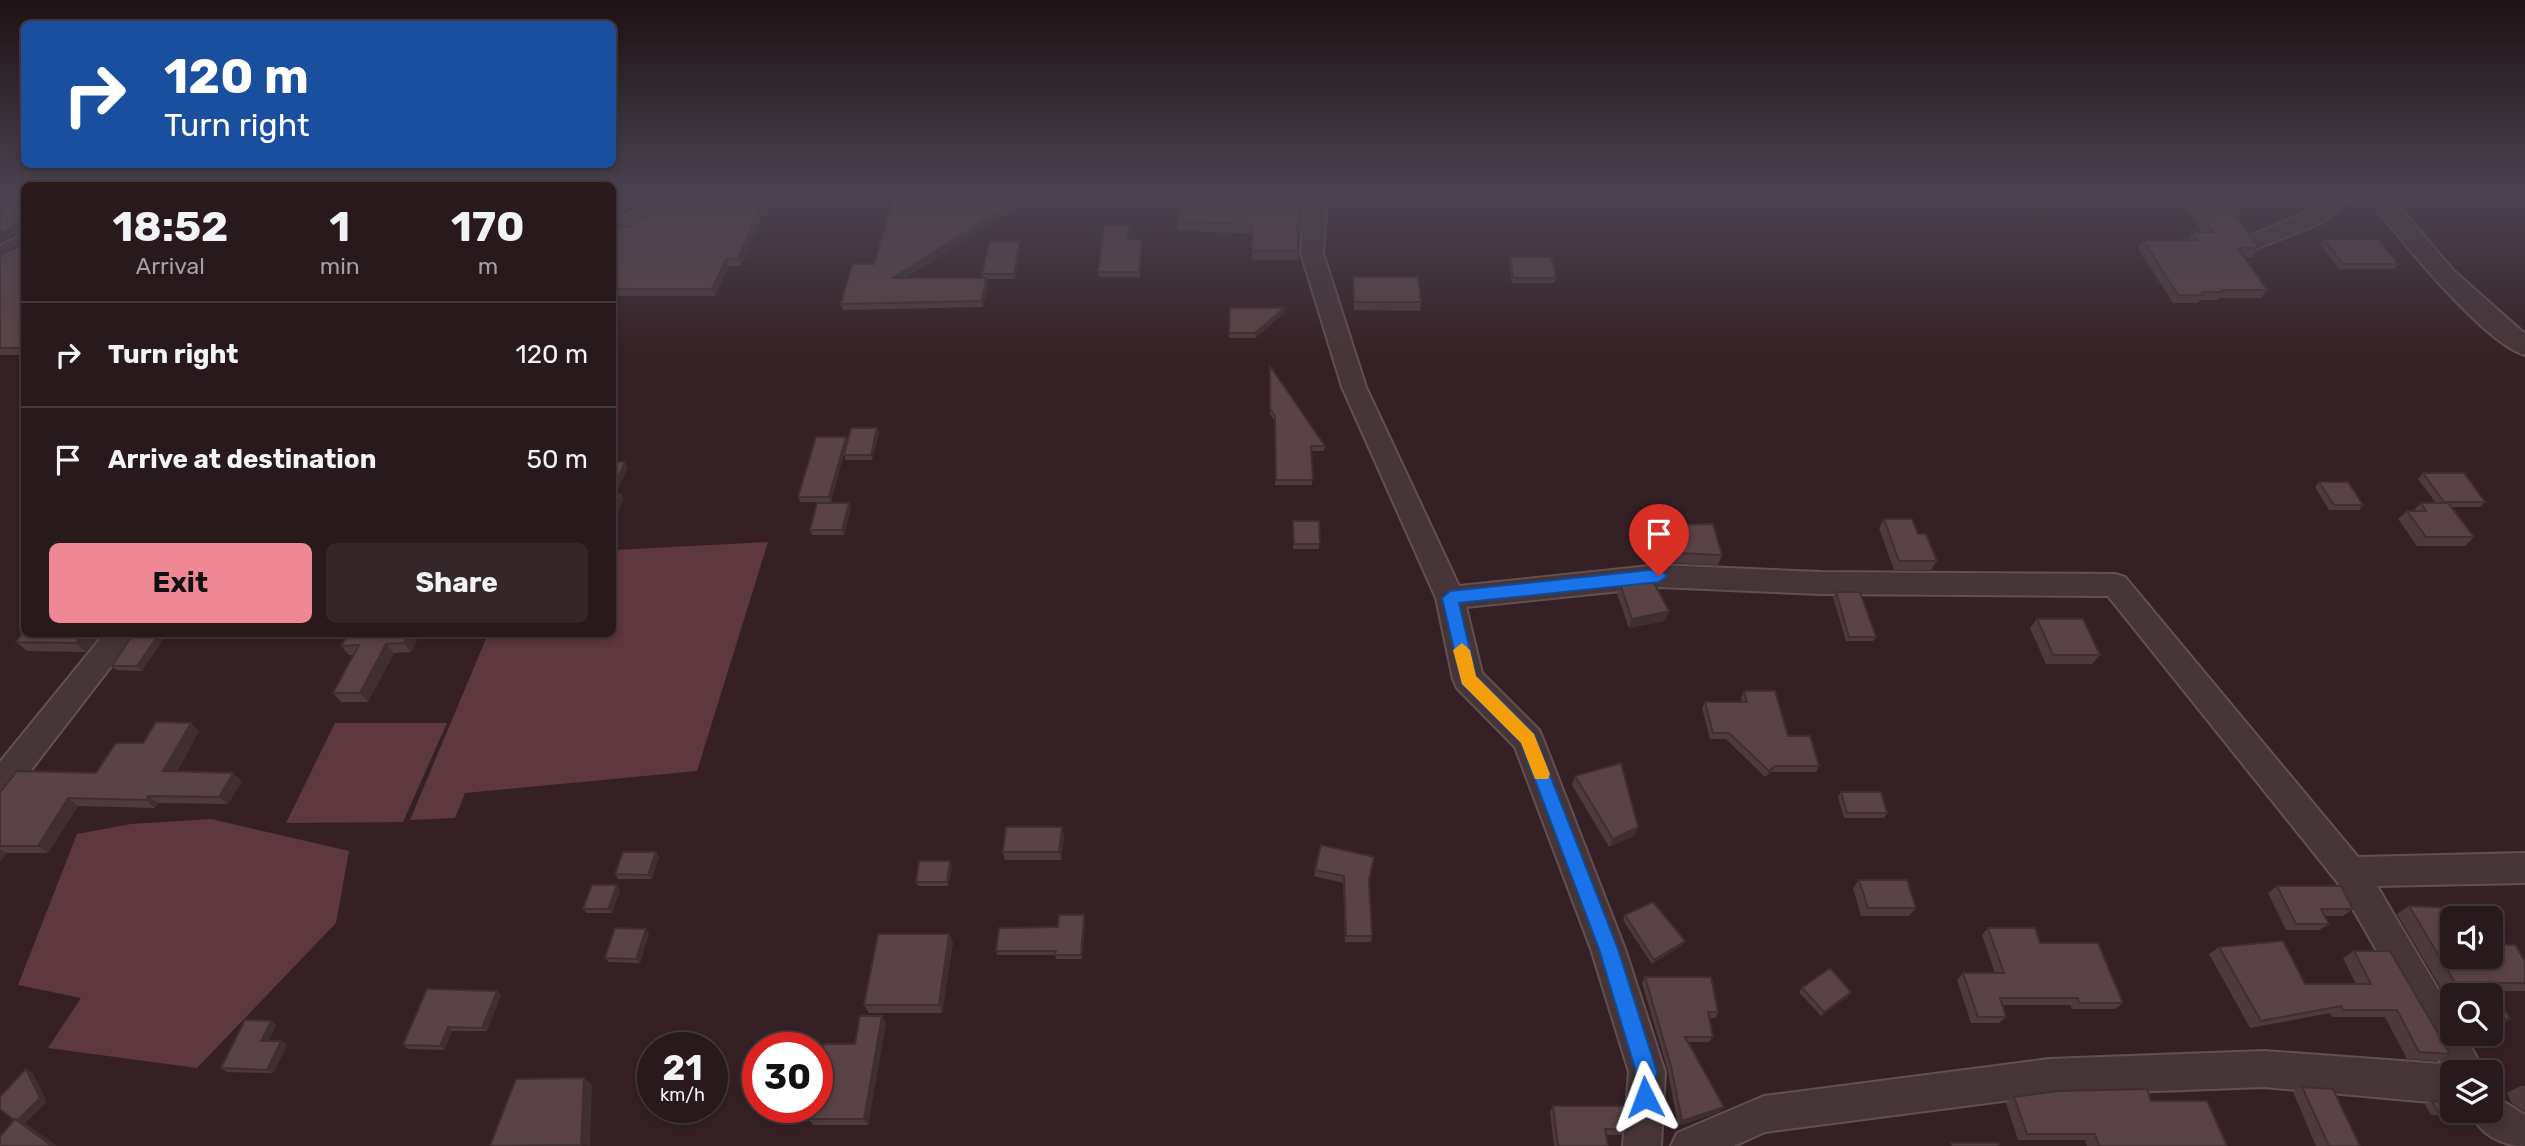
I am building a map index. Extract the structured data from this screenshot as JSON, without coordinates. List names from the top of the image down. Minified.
{"page":{"turn":["120 m","Turn right"],"eta":["18:52","Arrival","1","min","170","m"],"list":[{"name":"Turn right","value":"120 m"},{"name":"Arrive at destination","value":"50 m"}],"buttons":["Exit","Share"],"speed":"21 km/h","limit":"30"}}
